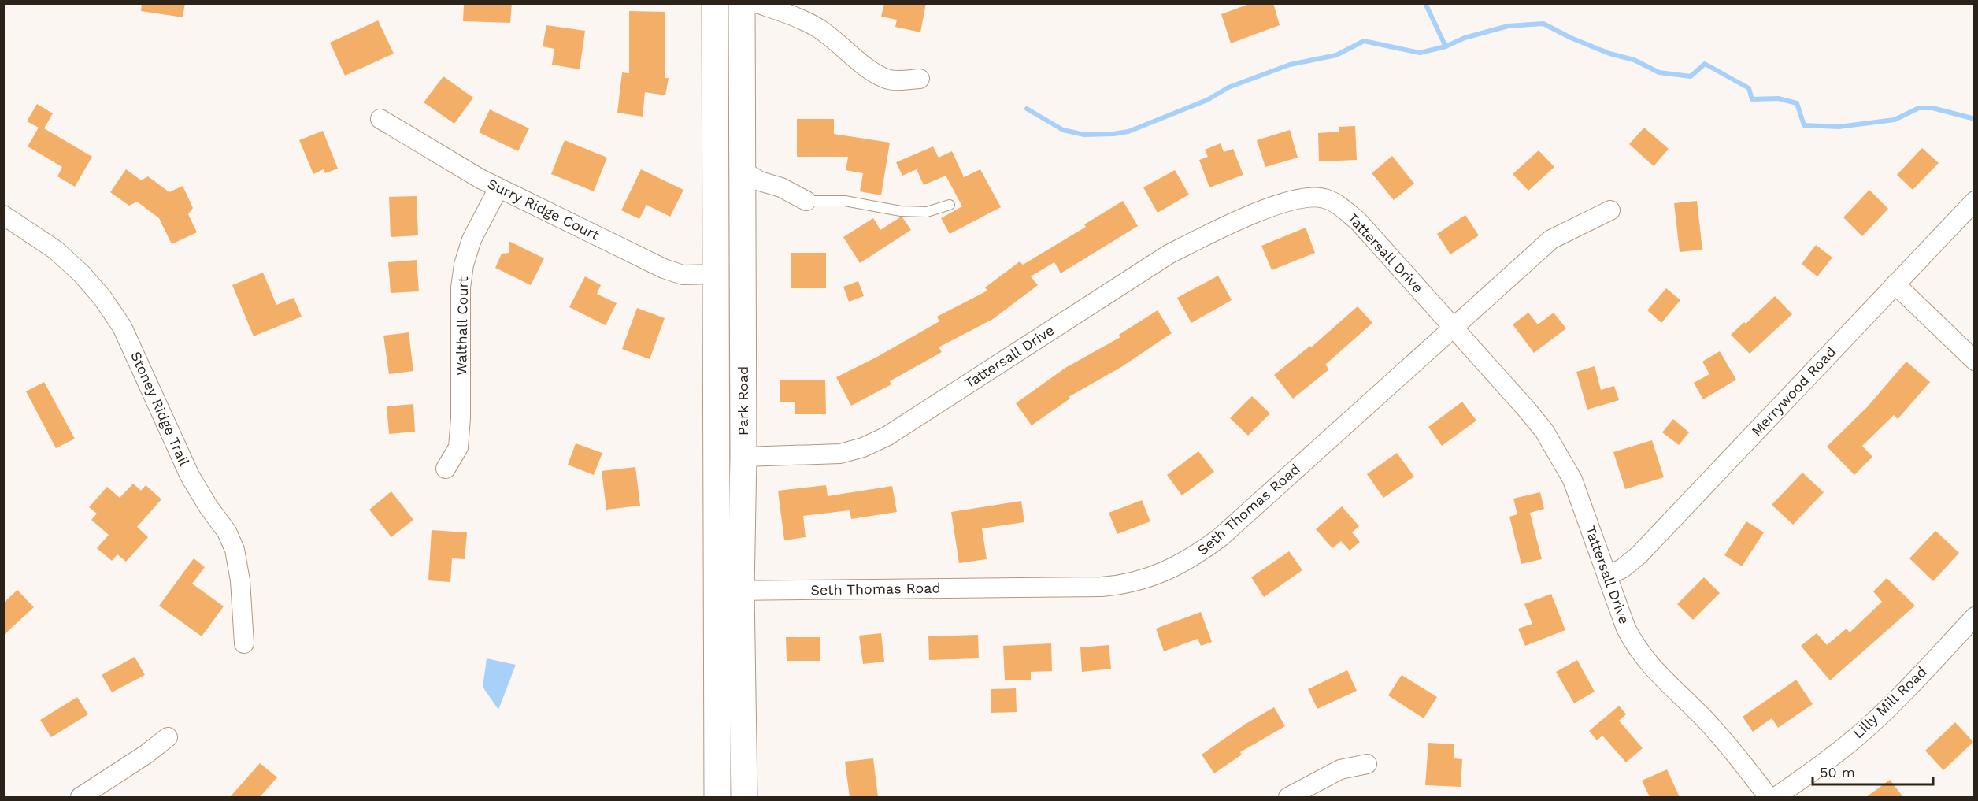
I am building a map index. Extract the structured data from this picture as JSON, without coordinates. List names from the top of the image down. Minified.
{"streets":{"main road":["Park Road"],"street":["Surry Ridge Court","Tattersall Drive","Walthall Court","Merrywood Road","Stoney Ridge Trail","Seth Thomas Road","Lilly Mill Road"]},"crossings":[["Surry Ridge Court","Walthall Court"],["Surry Ridge Court","Park Road"],["Tattersall Drive","Merrywood Road"],["Tattersall Drive","Park Road"],["Tattersall Drive","Seth Thomas Road"],["Park Road","Seth Thomas Road"]],"scale_bar":"50 m"}
